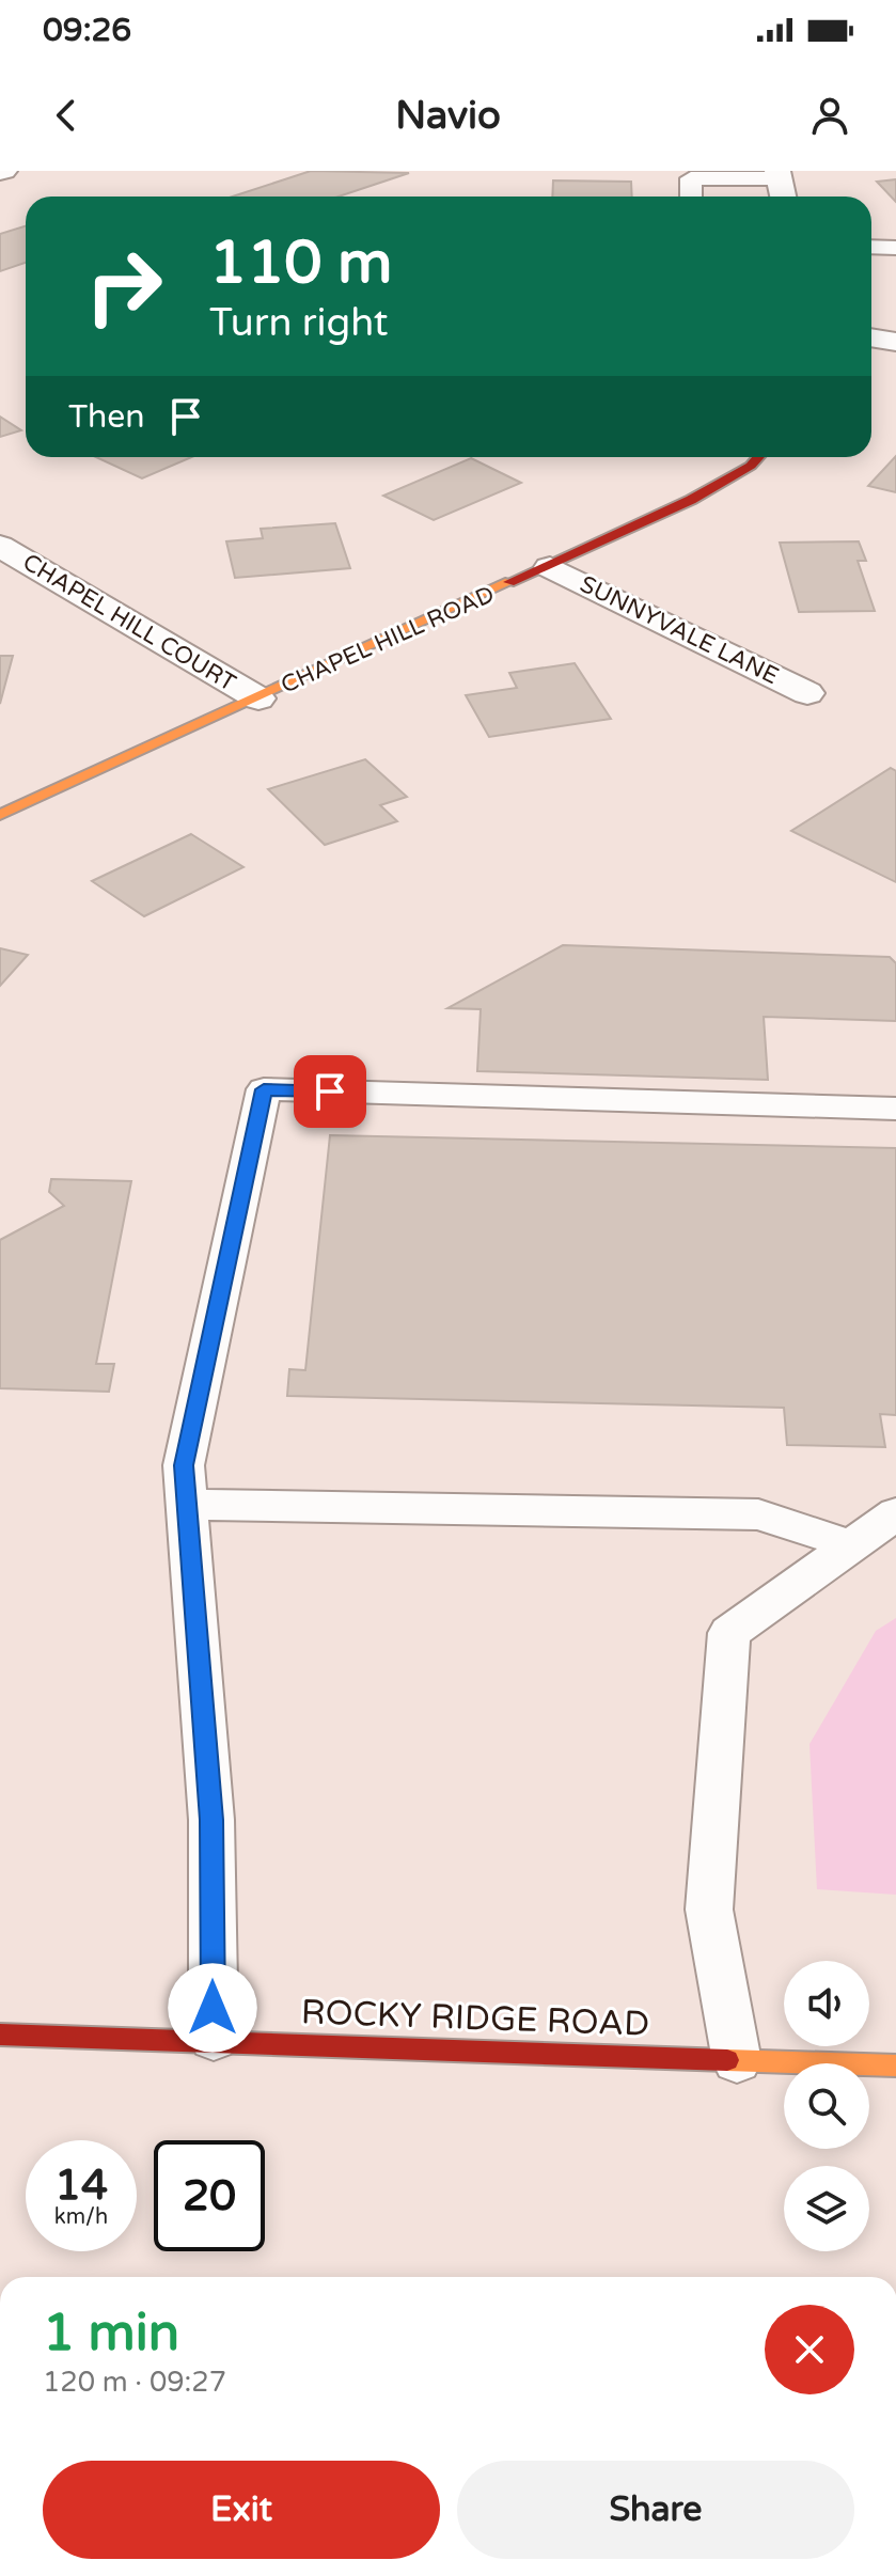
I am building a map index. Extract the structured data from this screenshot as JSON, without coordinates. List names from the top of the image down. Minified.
{"streets":{"street":["CHAPEL HILL COURT","SUNNYVALE LANE","CHAPEL HILL ROAD","ROCKY RIDGE ROAD"]},"crossings":[["CHAPEL HILL COURT","CHAPEL HILL ROAD"],["SUNNYVALE LANE","CHAPEL HILL ROAD"]],"page":{"status":"09:26","header":"Navio","turn":["110 m","Turn right"],"then":"Then","speed":"14 km/h","limit":"20","heading":["1 min","120 m · 09:27"],"buttons":["Exit","Share"]}}
